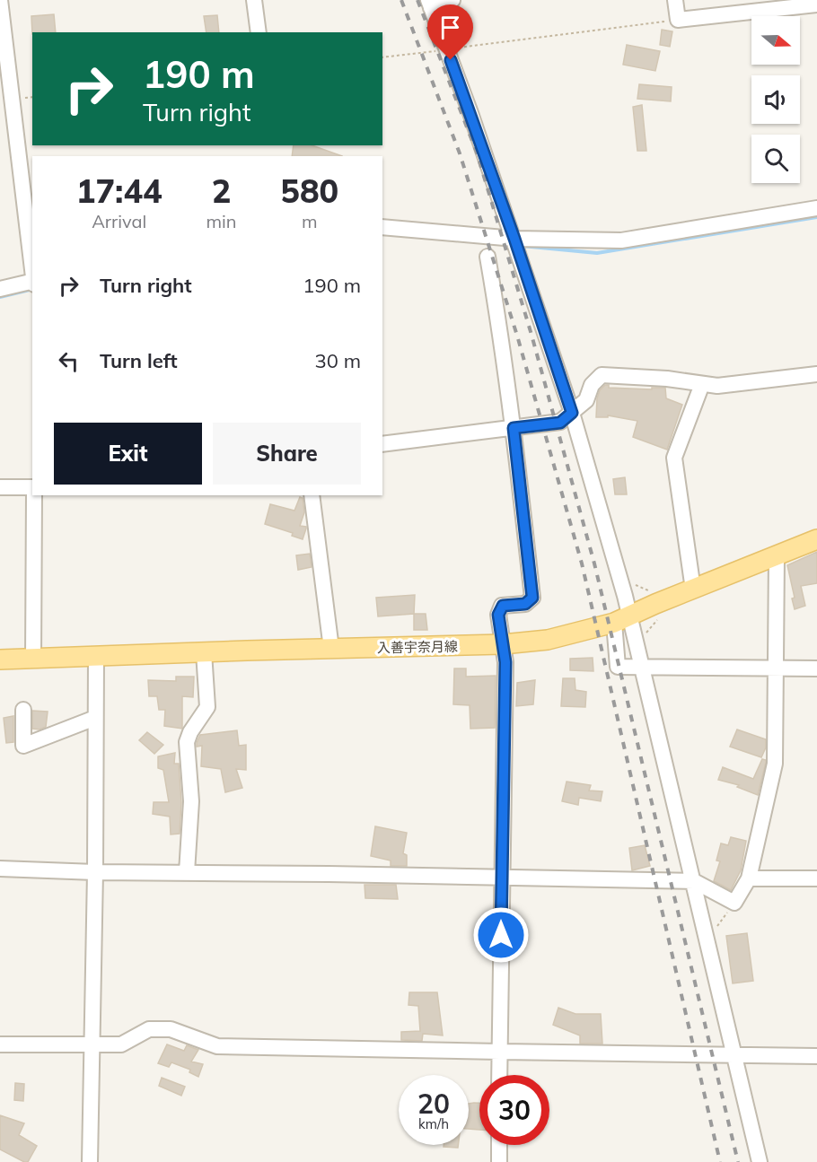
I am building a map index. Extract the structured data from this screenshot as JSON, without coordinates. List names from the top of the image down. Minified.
{"streets":{"main road":["入善宇奈月線"]},"north":"right","page":{"turn":["190 m","Turn right"],"eta":["17:44","Arrival","2","min","580","m"],"list":[{"name":"Turn right","value":"190 m"},{"name":"Turn left","value":"30 m"}],"buttons":["Exit","Share"],"speed":"20 km/h","limit":"30"}}
